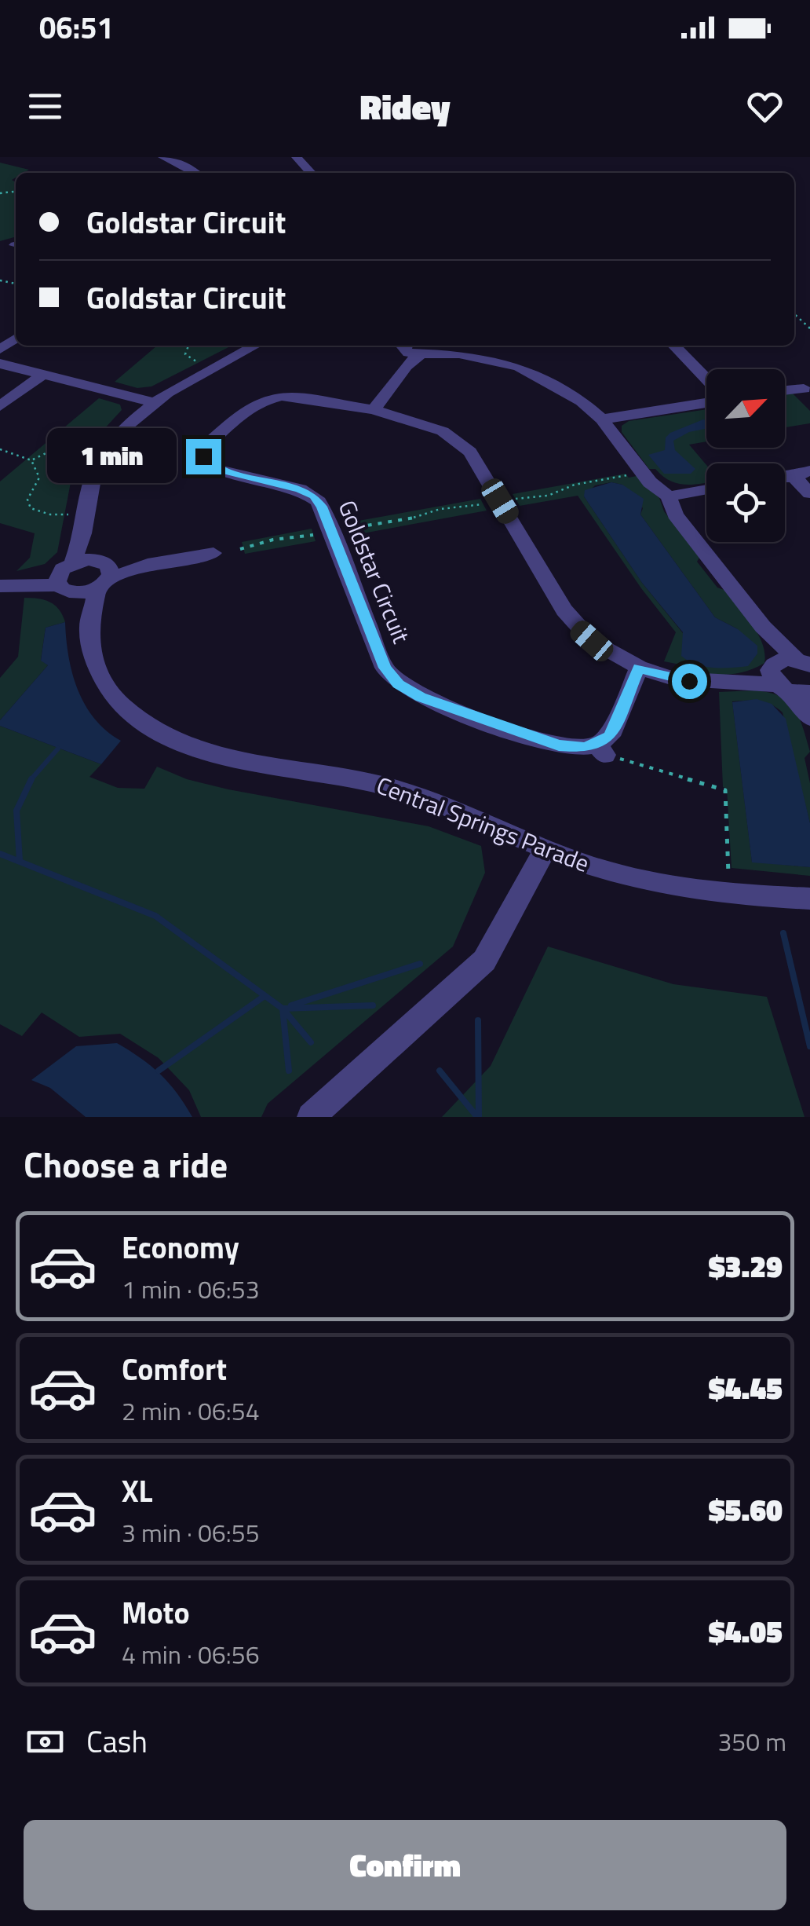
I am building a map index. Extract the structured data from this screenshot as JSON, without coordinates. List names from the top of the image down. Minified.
{"streets":{"street":["Goldstar Circuit","Central Springs Parade"]},"north":"top right","page":{"status":"06:51","header":"Ridey","banner":["Goldstar Circuit","Goldstar Circuit"],"bubble":"1 min","heading":"Choose a ride","list":[{"name":"Economy","note":"1 min · 06:53","value":"$3.29"},{"name":"Comfort","note":"2 min · 06:54","value":"$4.45"},{"name":"XL","note":"3 min · 06:55","value":"$5.60"},{"name":"Moto","note":"4 min · 06:56","value":"$4.05"}],"pay":["Cash","350 m"],"buttons":"Confirm"}}
